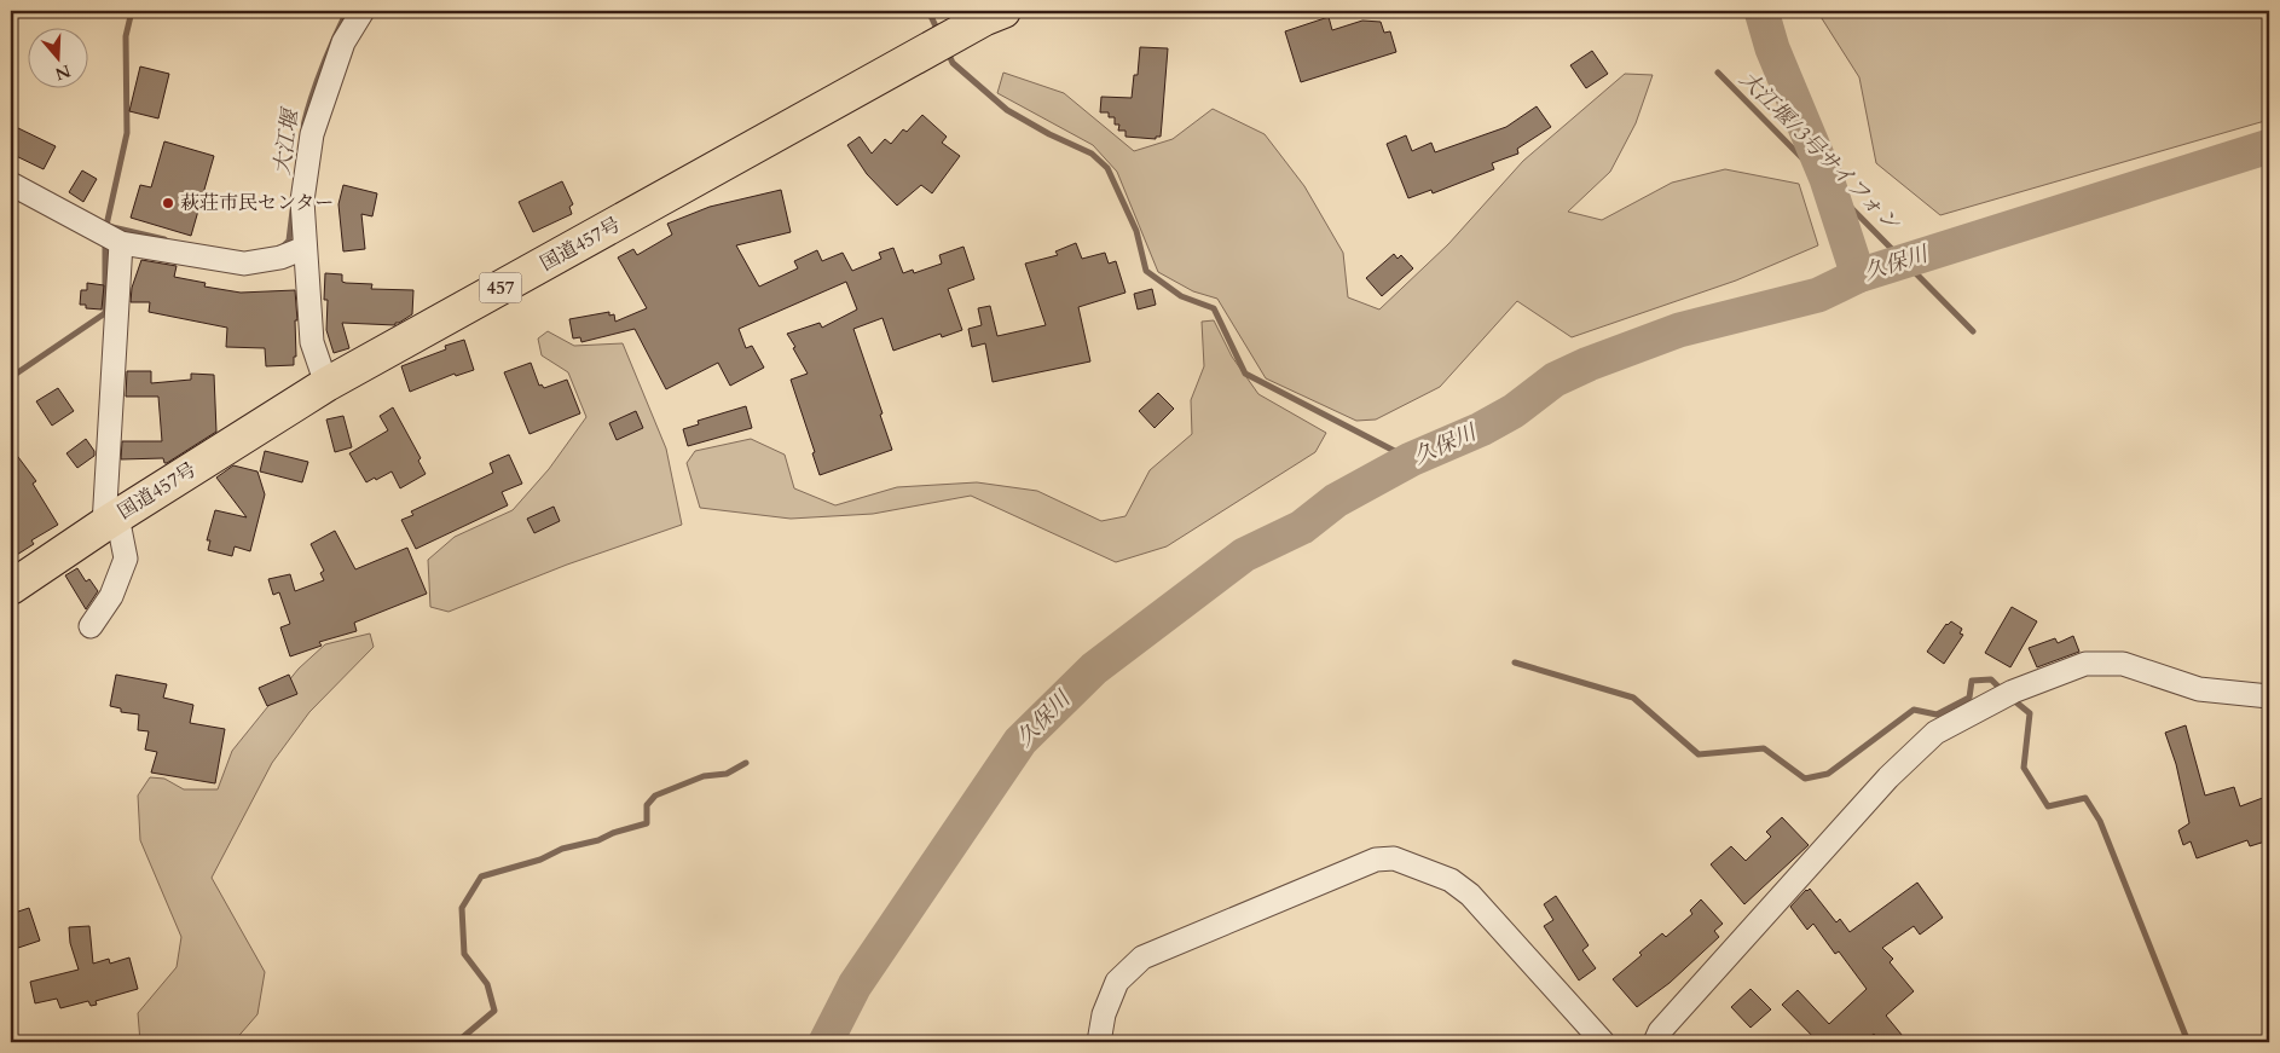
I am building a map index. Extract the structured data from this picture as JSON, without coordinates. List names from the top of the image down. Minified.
{"streets":{"highway":["国道457号","457"]},"water":["大江堰","大江堰/3号サイフォン","久保川"],"places":["萩荘市民センター"],"north":"bottom"}
